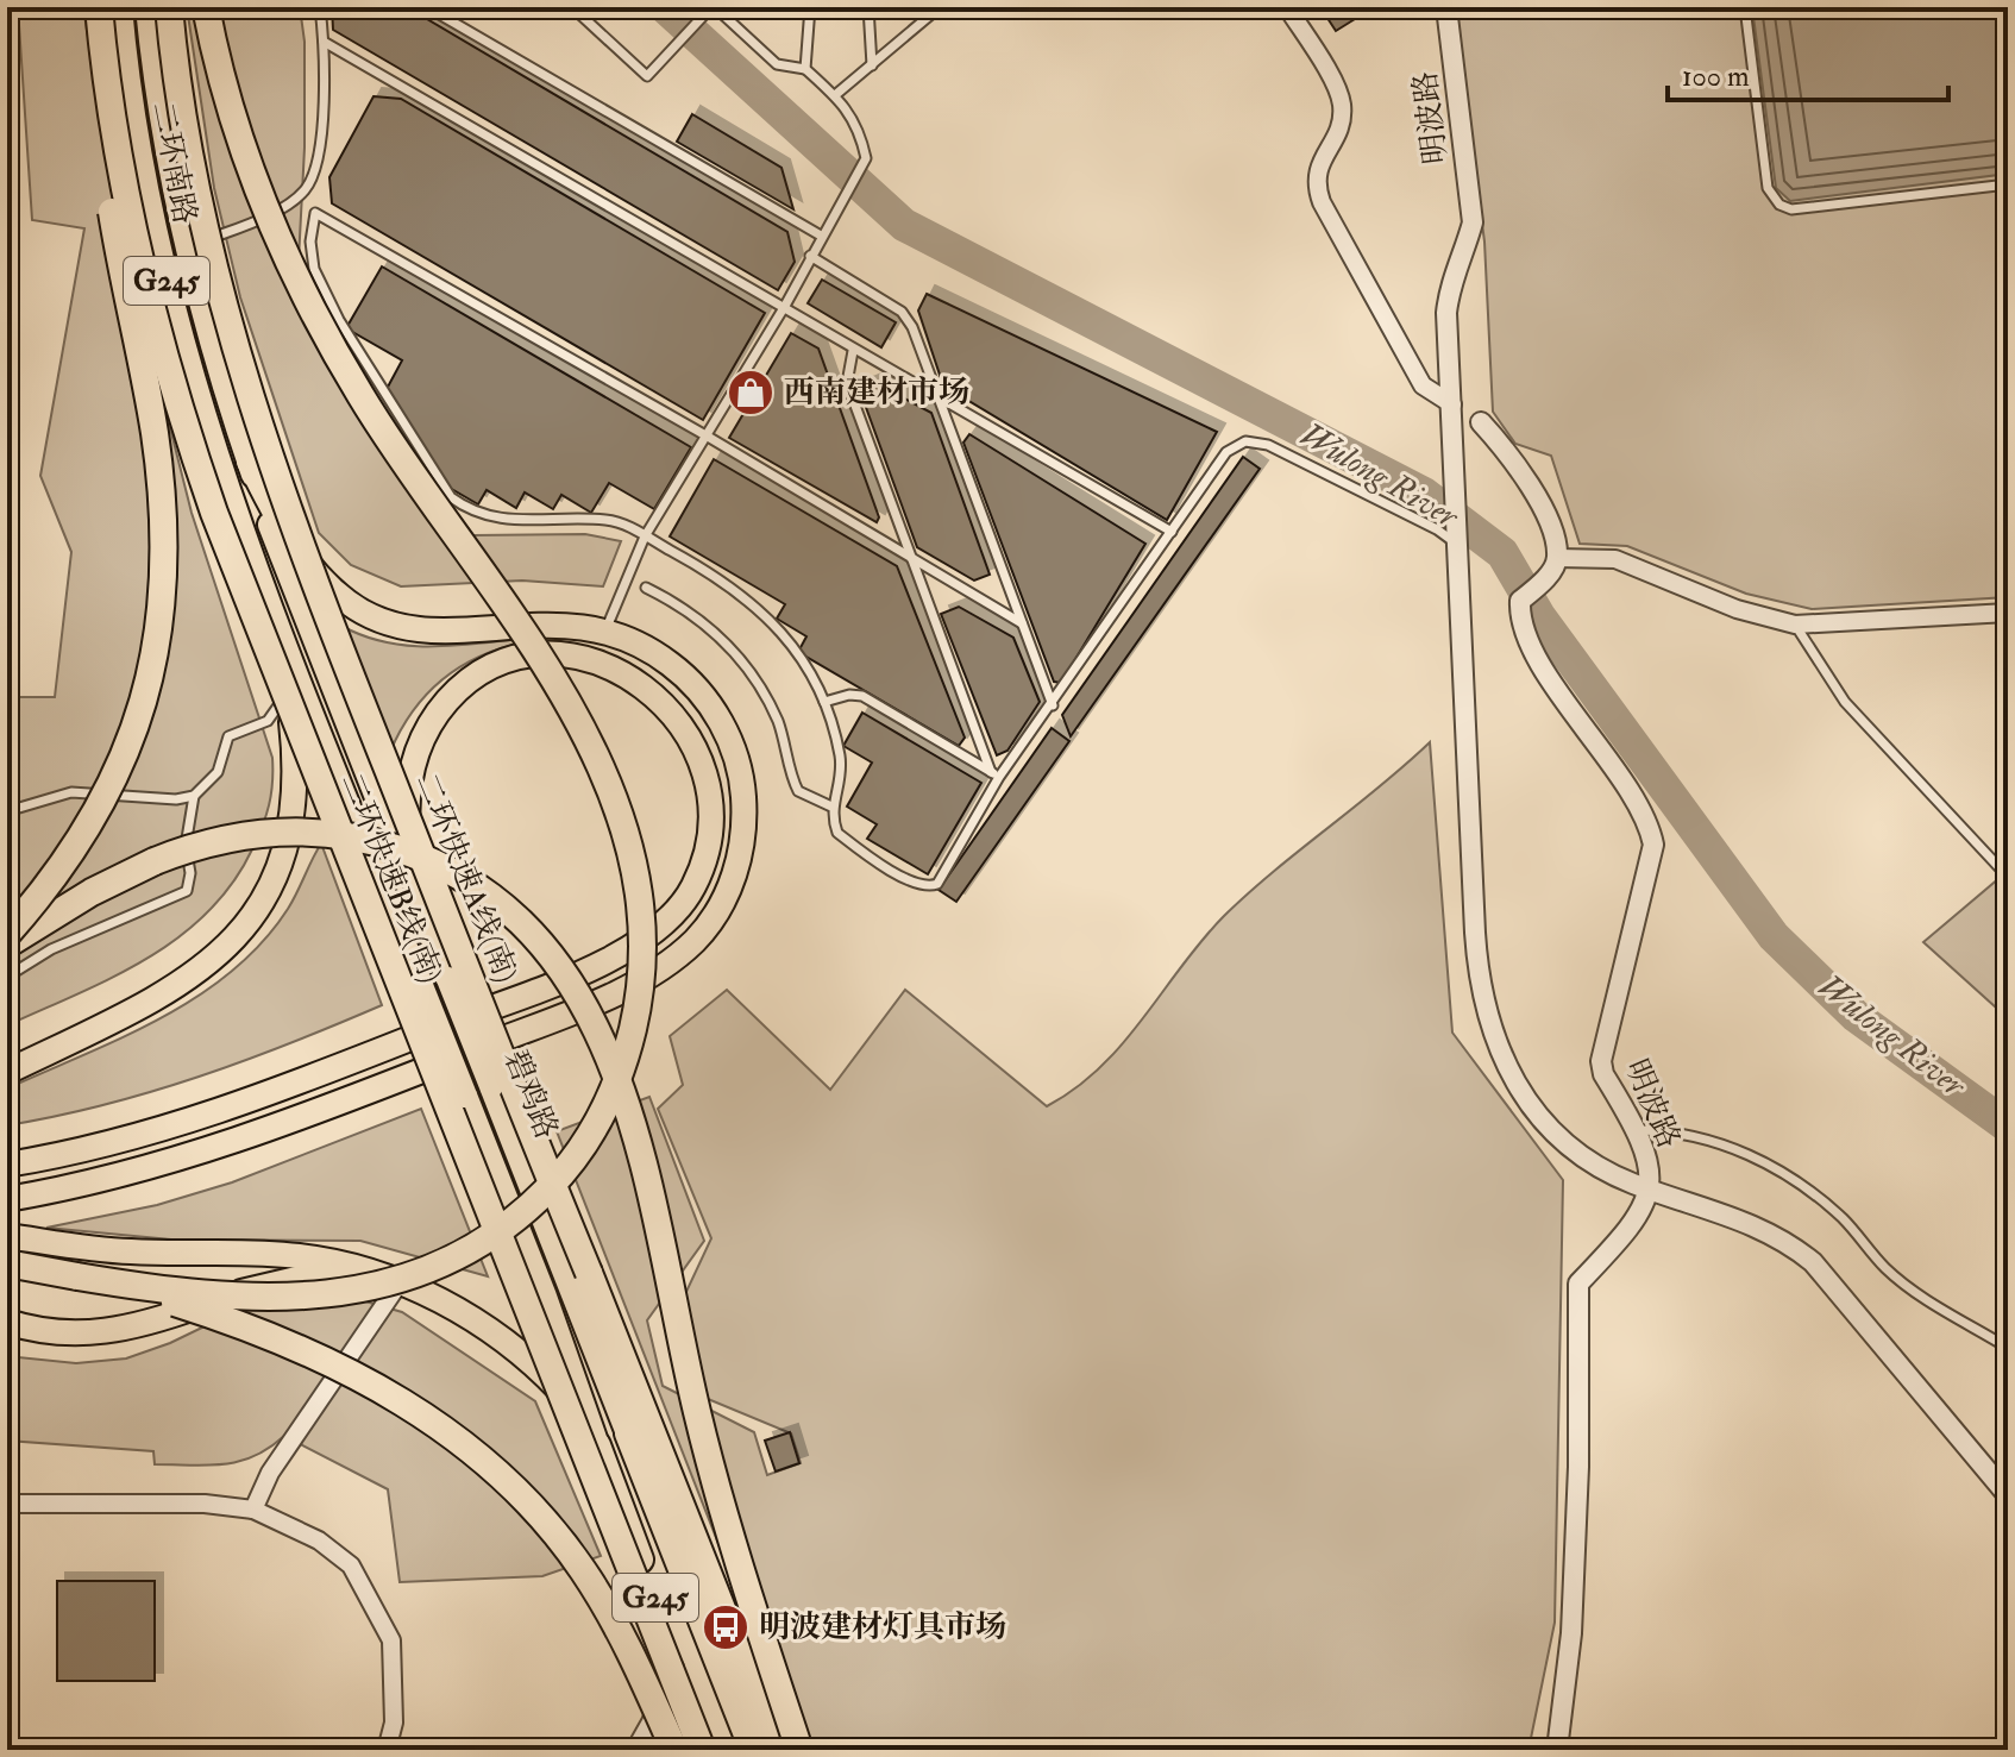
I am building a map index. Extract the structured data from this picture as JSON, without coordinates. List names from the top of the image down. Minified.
{"streets":{"highway":["G245","二环快速B线(南)","二环快速A线(南)","碧鸡路"],"main road":["二环南路"],"street":["明波路"]},"crossings":[["二环南路","碧鸡路"]],"water":["Wulong River"],"places":{"shop":["西南建材市场"],"bus stop":["明波建材灯具市场"]},"scale_bar":"100 m"}
